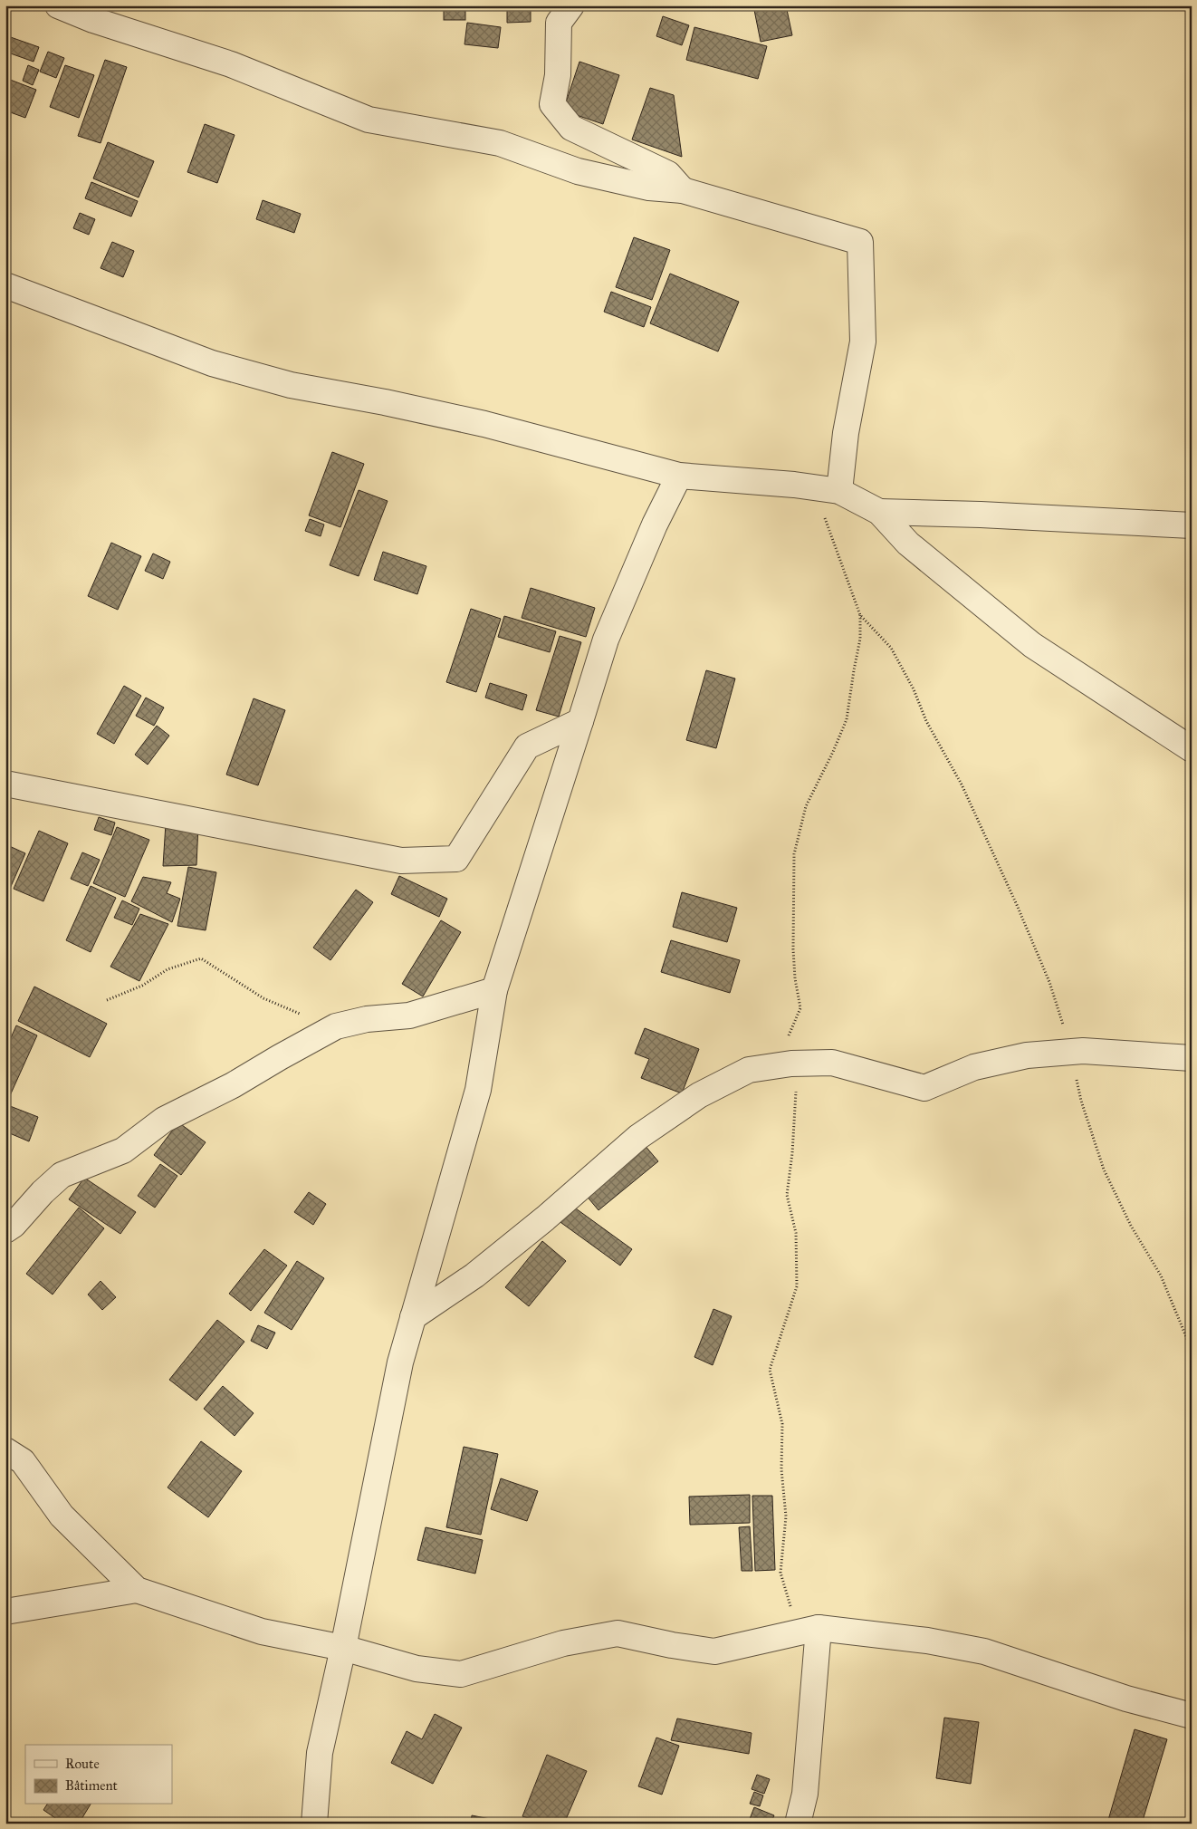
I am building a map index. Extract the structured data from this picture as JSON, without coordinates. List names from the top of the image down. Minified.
{"legend":["Route","Bâtiment"]}
